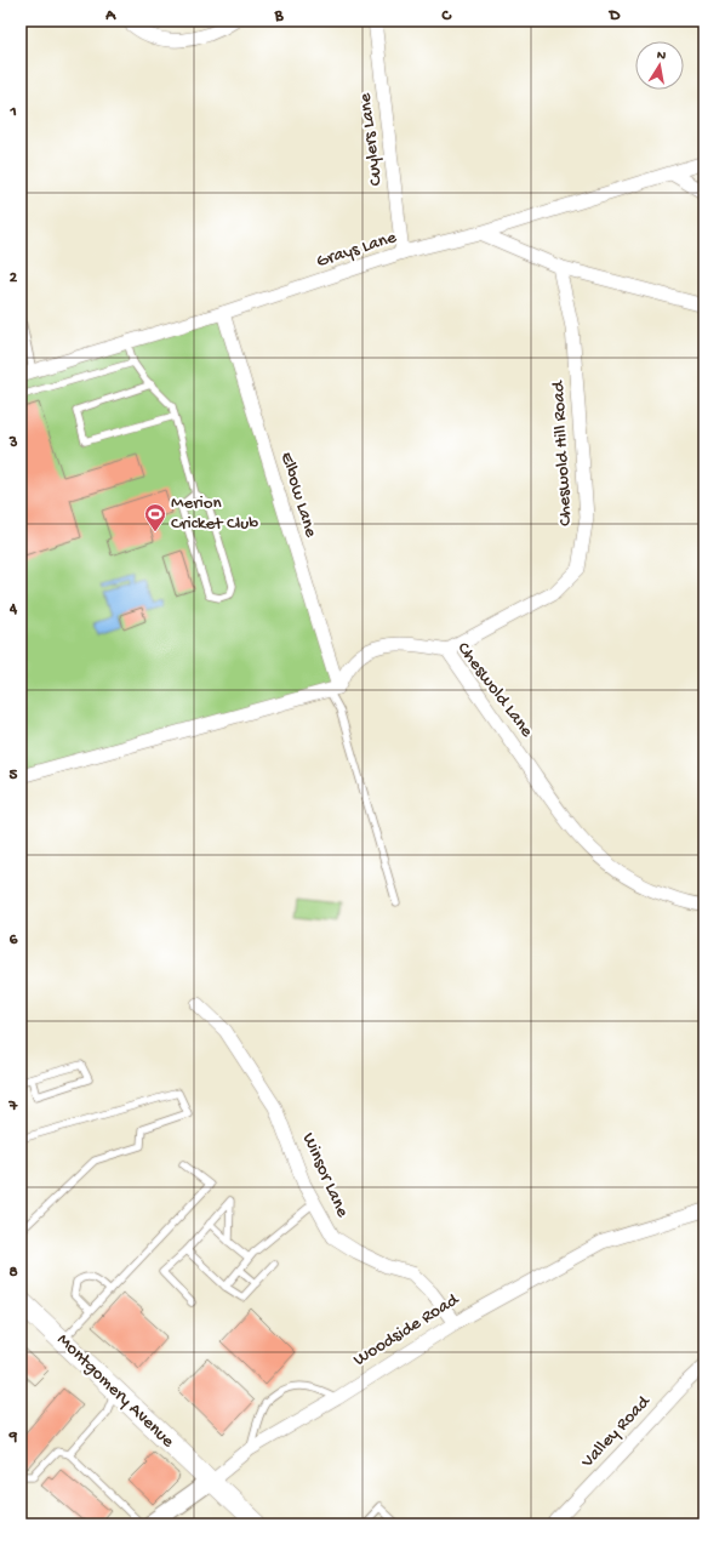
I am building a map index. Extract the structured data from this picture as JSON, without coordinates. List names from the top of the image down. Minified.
{"streets":{"main road":["Montgomery Avenue"],"street":["Cuylers Lane","Grays Lane","Cheswold Hill Road","Elbow Lane","Cheswold Lane","Winsor Lane","Woodside Road","Valley Road"]},"crossings":[["Cuylers Lane","Grays Lane"],["Grays Lane","Elbow Lane"],["Cheswold Hill Road","Cheswold Lane"],["Elbow Lane","Cheswold Lane"],["Winsor Lane","Woodside Road"],["Woodside Road","Montgomery Avenue"]],"places":{"sports":["Merion Cricket Club"]},"north":"top","grid":{"columns":["A","B","C","D"],"rows":["1","2","3","4","5","6","7","8","9"]}}
